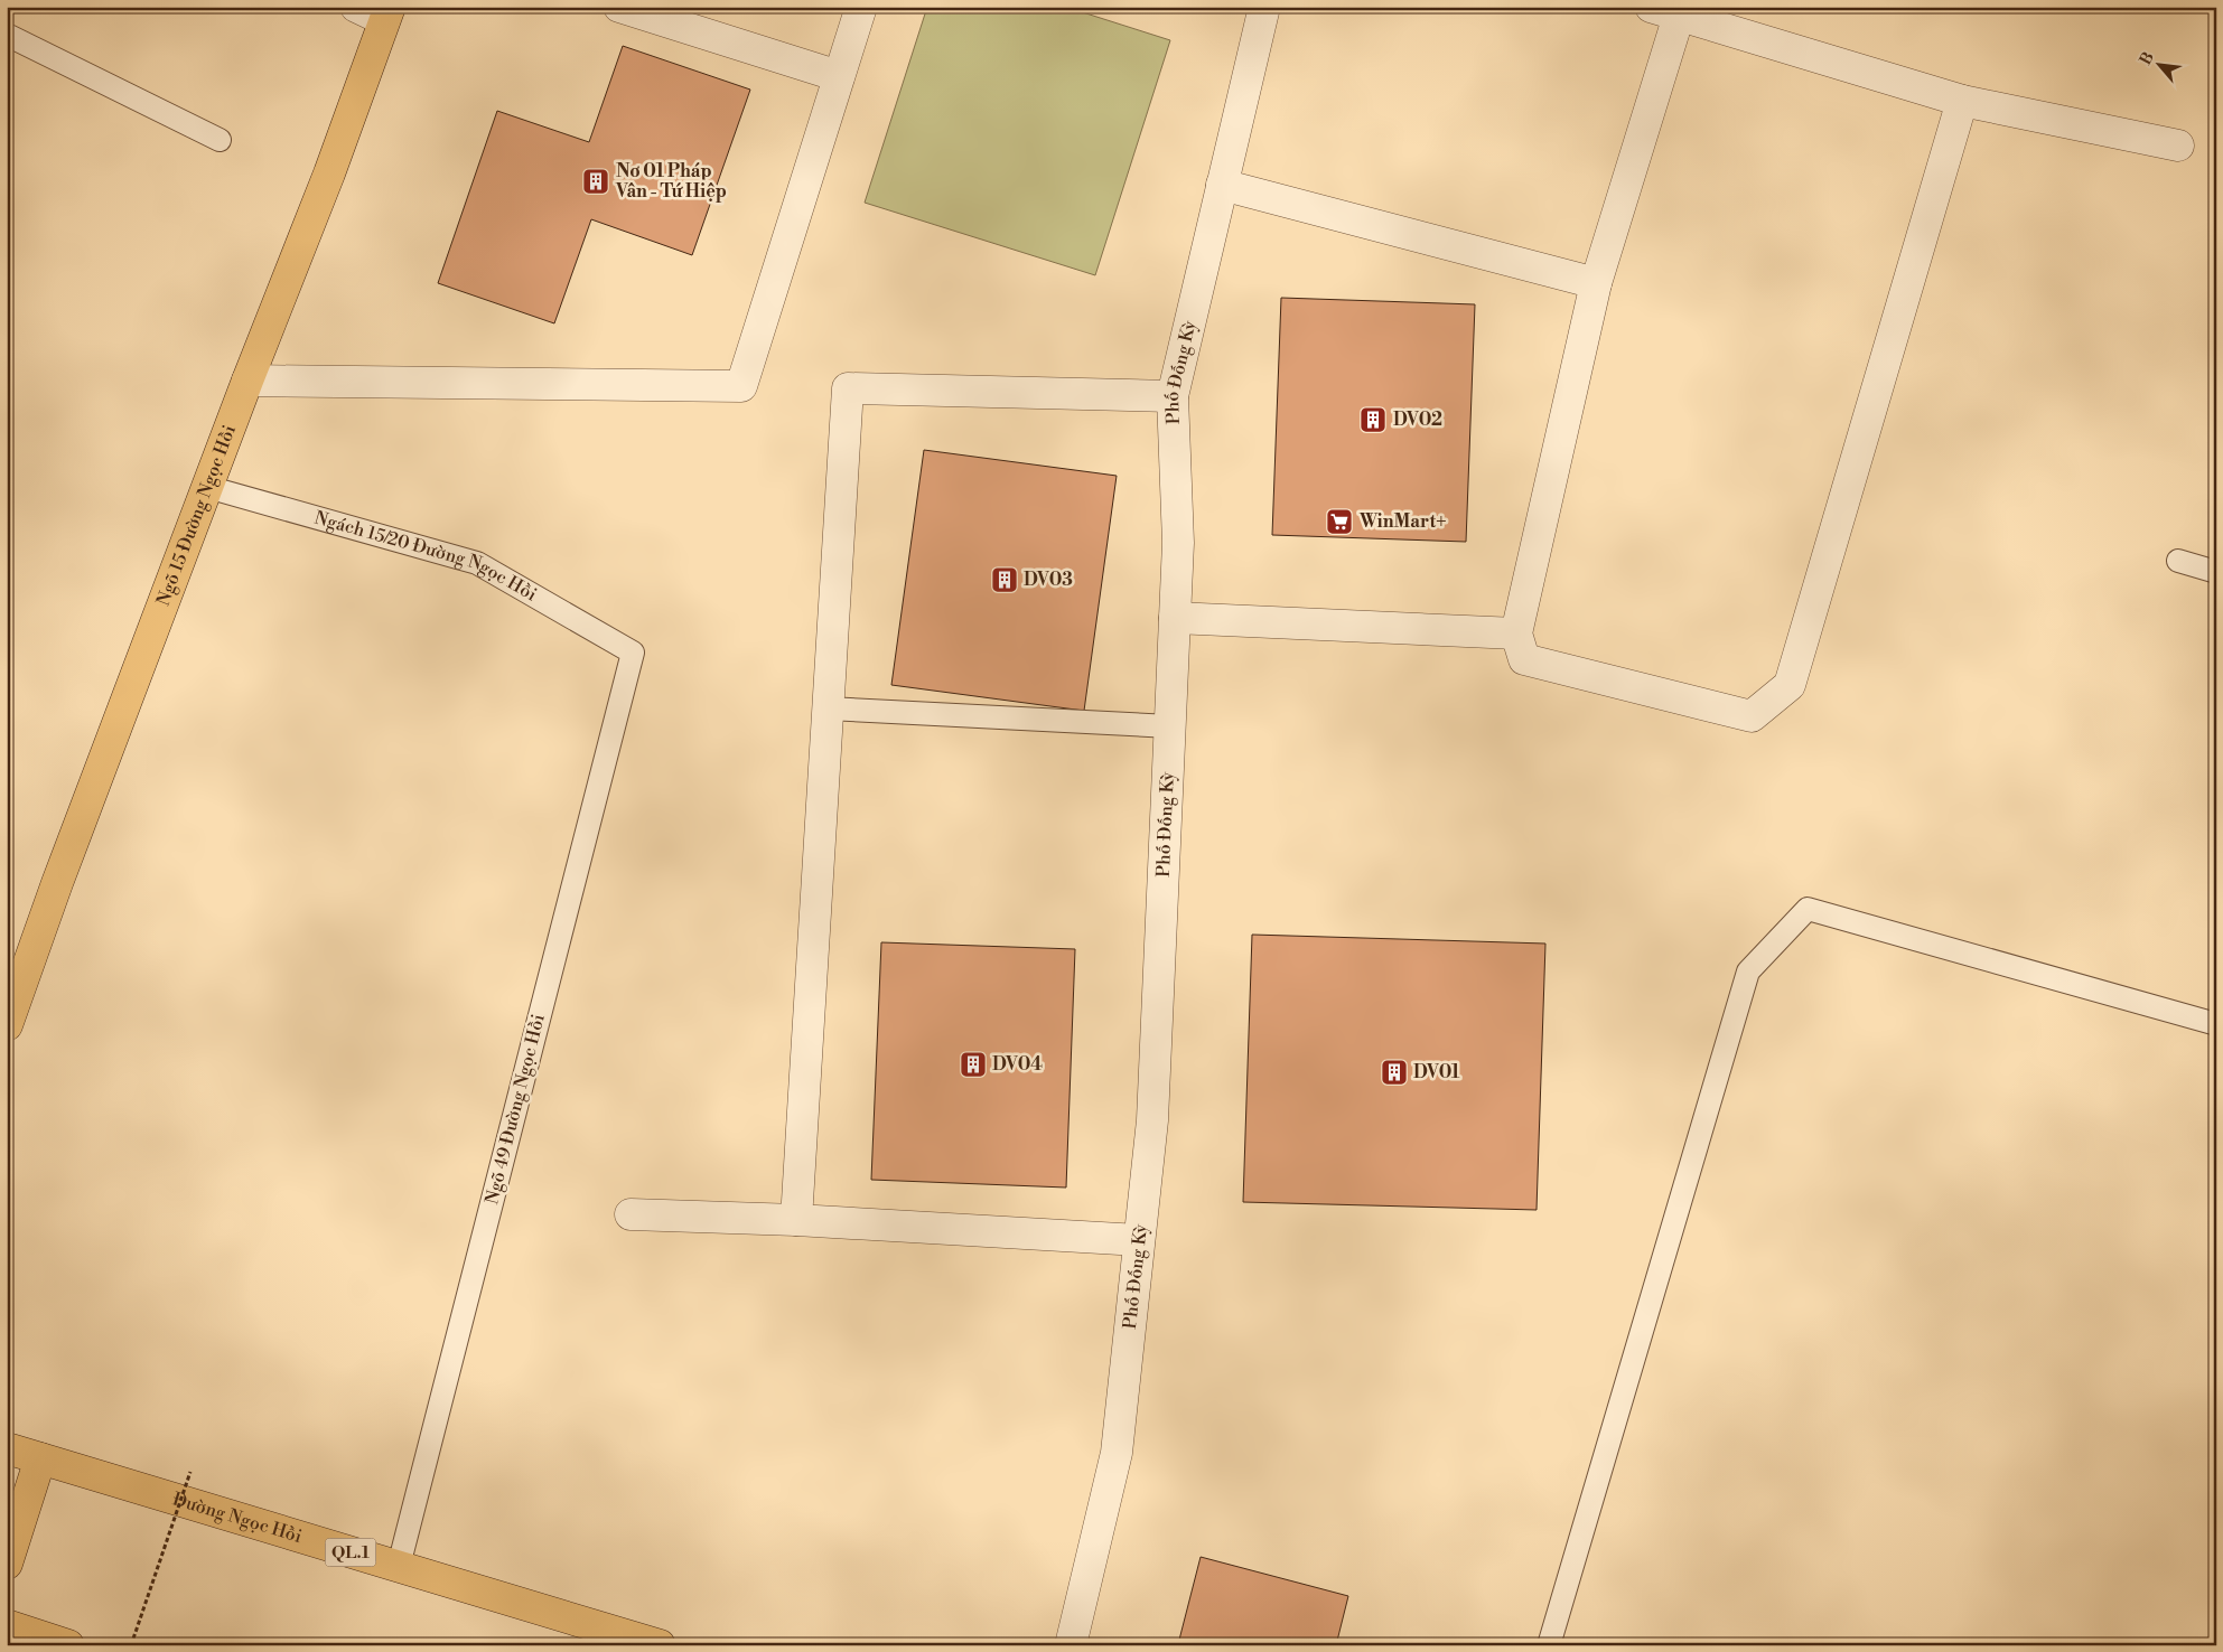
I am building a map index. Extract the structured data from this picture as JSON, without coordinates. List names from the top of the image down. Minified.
{"streets":{"main road":["Ngõ 15 Đường Ngọc Hồi","Đường Ngọc Hồi","QL.1"],"street":["Phố Đống Kỳ"],"lane":["Ngách 15/20 Đường Ngọc Hồi","Ngõ 49 Đường Ngọc Hồi"]},"crossings":[["Ngõ 15 Đường Ngọc Hồi","Ngách 15/20 Đường Ngọc Hồi"],["Ngách 15/20 Đường Ngọc Hồi","Ngõ 49 Đường Ngọc Hồi"],["Ngõ 49 Đường Ngọc Hồi","Đường Ngọc Hồi"]],"places":{"building":["Nơ 01 Pháp Vân - Tứ Hiệp","DV02","DV03","DV04","DV01"],"supermarket":["WinMart+"]},"north":"top left"}
